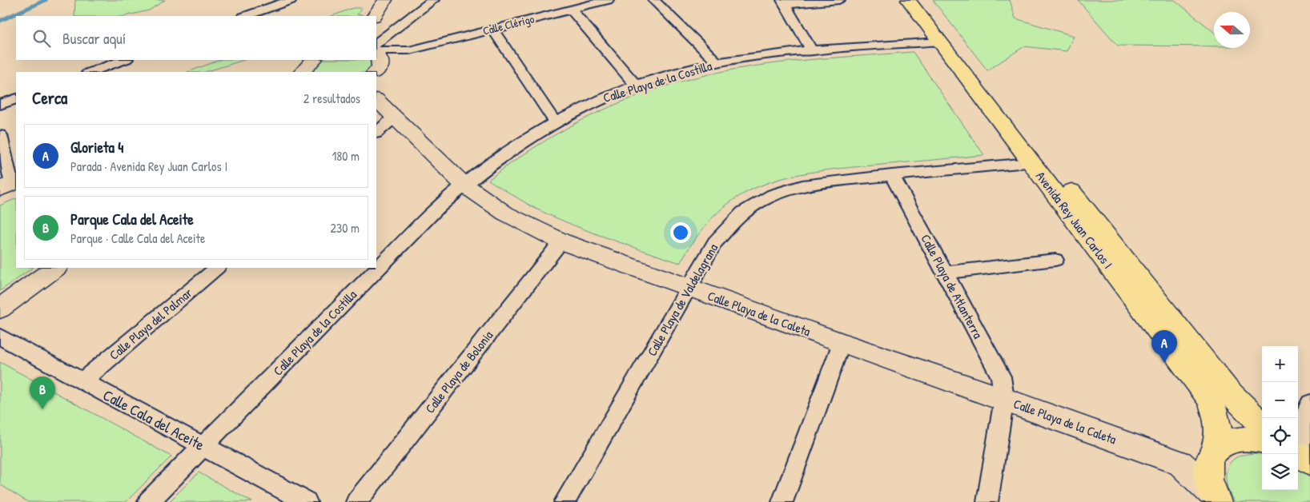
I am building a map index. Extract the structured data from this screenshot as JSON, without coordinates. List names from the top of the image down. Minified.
{"streets":{"main road":["Avenida Rey Juan Carlos I"],"street":["Calle Clérigo","Calle Playa de la Costilla","Calle Playa de Atlanterra","Calle Playa de Valdelagrana","Calle Playa de la Caleta","Calle Playa del Palmar","Calle Playa de Bolonia","Calle Cala del Aceite"]},"crossings":[["Calle Playa de la Costilla","Avenida Rey Juan Carlos I"],["Calle Playa de la Costilla","Calle Playa de la Caleta"],["Calle Playa de la Costilla","Calle Cala del Aceite"],["Avenida Rey Juan Carlos I","Calle Playa de Valdelagrana"],["Avenida Rey Juan Carlos I","Calle Playa de la Caleta"],["Calle Playa de Atlanterra","Calle Playa de Valdelagrana"],["Calle Playa de Atlanterra","Calle Playa de la Caleta"],["Calle Playa de Valdelagrana","Calle Playa de la Caleta"],["Calle Playa de la Caleta","Calle Playa de Bolonia"],["Calle Playa del Palmar","Calle Cala del Aceite"]],"north":"left","page":{"search":"Buscar aquí","heading":["Cerca","2 resultados"],"list":[{"mark":"A","name":"Glorieta 4","note":"Parada · Avenida Rey Juan Carlos I","value":"180 m"},{"mark":"B","name":"Parque Cala del Aceite","note":"Parque · Calle Cala del Aceite","value":"230 m"}],"pins":["A","B"],"map_buttons":["+","−"]}}
